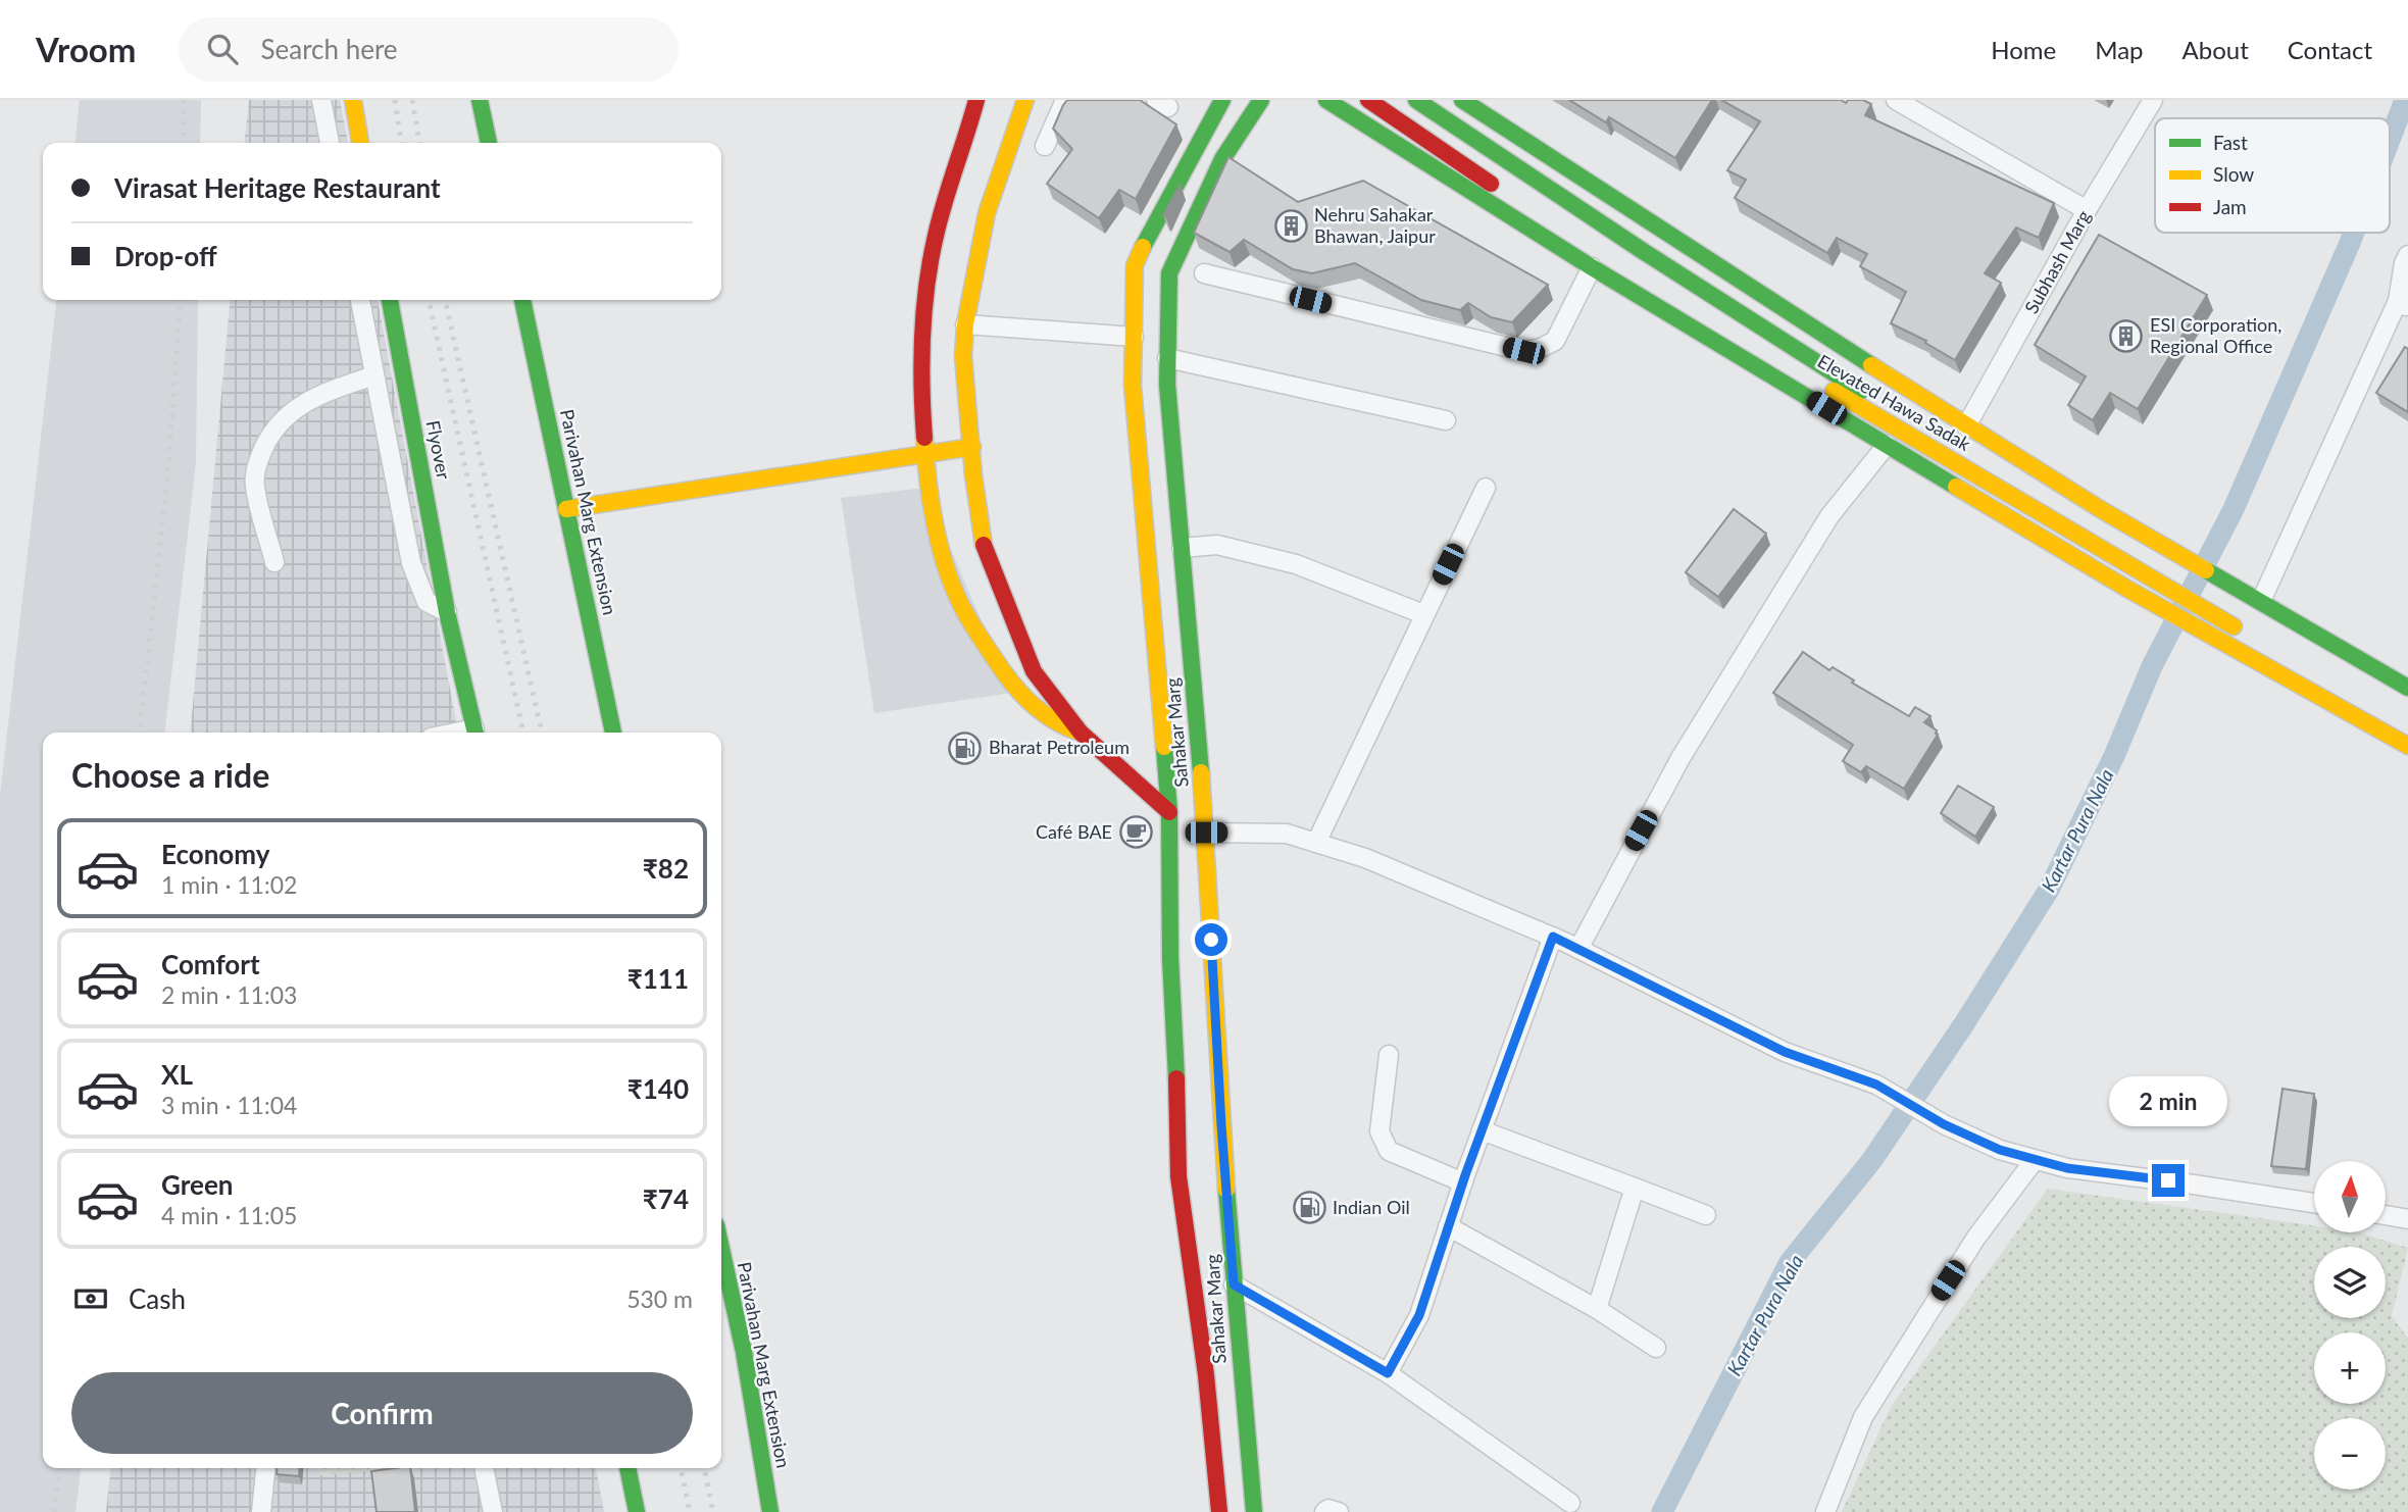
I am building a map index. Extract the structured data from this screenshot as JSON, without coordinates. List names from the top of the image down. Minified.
{"streets":{"street":["Subhash Marg","Elevated Hawa Sadak","Flyover","Parivahan Marg Extension","Sahakar Marg"]},"water":["Kartar Pura Nala"],"places":{"building":["Nehru Sahakar Bhawan, Jaipur","ESI Corporation, Regional Office"],"fuel station":["Bharat Petroleum","Indian Oil"],"cafe":["Café BAE"]},"legend":["Fast","Slow","Jam"],"north":"top","page":{"header":"Vroom","search":"Search here","nav":["Home","Map","About","Contact"],"banner":["Virasat Heritage Restaurant","Drop-off"],"heading":"Choose a ride","list":[{"name":"Economy","note":"1 min · 11:02","value":"₹82"},{"name":"Comfort","note":"2 min · 11:03","value":"₹111"},{"name":"XL","note":"3 min · 11:04","value":"₹140"},{"name":"Green","note":"4 min · 11:05","value":"₹74"}],"bubble":"2 min","map_buttons":["+","−"],"pay":["Cash","530 m"],"buttons":"Confirm"}}
